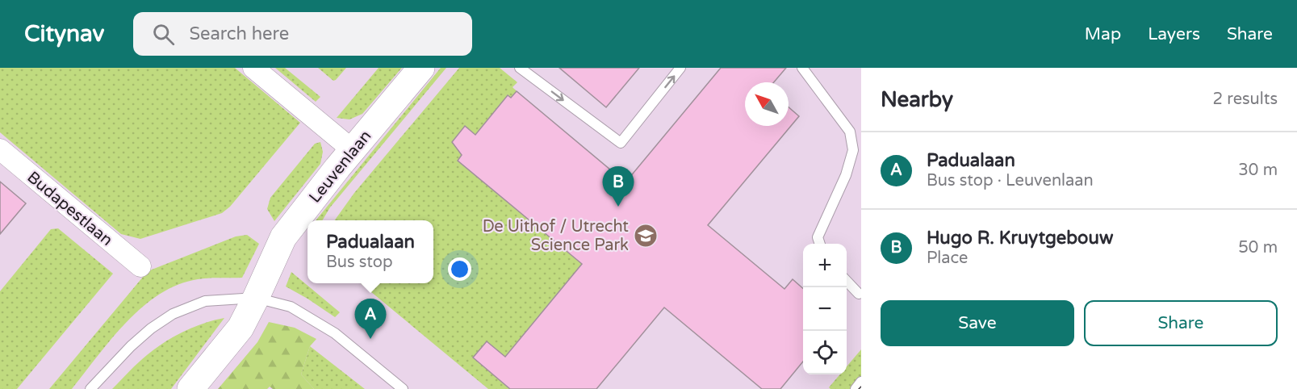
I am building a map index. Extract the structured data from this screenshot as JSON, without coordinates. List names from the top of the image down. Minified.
{"streets":{"main road":["Leuvenlaan"],"street":["Budapestlaan"]},"places":{"school or university":["De Uithof / Utrecht Science Park"]},"north":"top left","page":{"header":"Citynav","search":"Search here","nav":["Map","Layers","Share"],"heading":["Nearby","2 results"],"list":[{"mark":"A","name":"Padualaan","note":"Bus stop · Leuvenlaan","value":"30 m"},{"mark":"B","name":"Hugo R. Kruytgebouw","note":"Place","value":"50 m"}],"pins":["B","A"],"popup":["Padualaan","Bus stop"],"map_buttons":["+","−"],"buttons":["Save","Share"]}}
